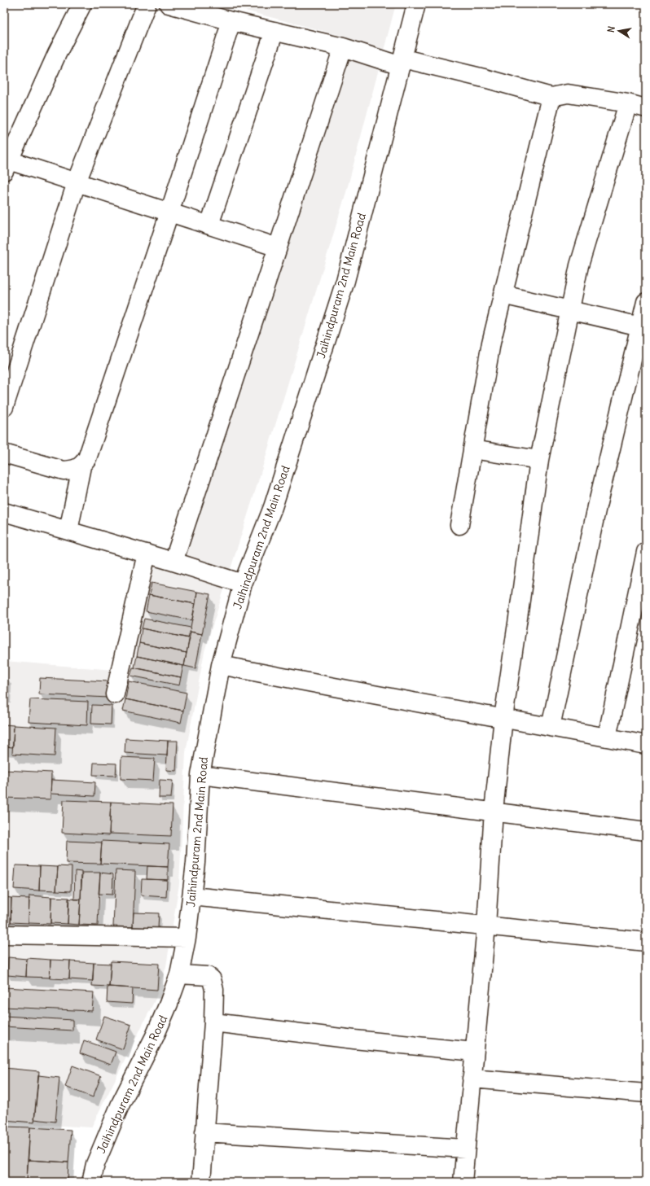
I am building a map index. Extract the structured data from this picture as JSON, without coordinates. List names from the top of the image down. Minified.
{"streets":{"street":["Jaihindpuram 2nd Main Road"]},"north":"left"}
